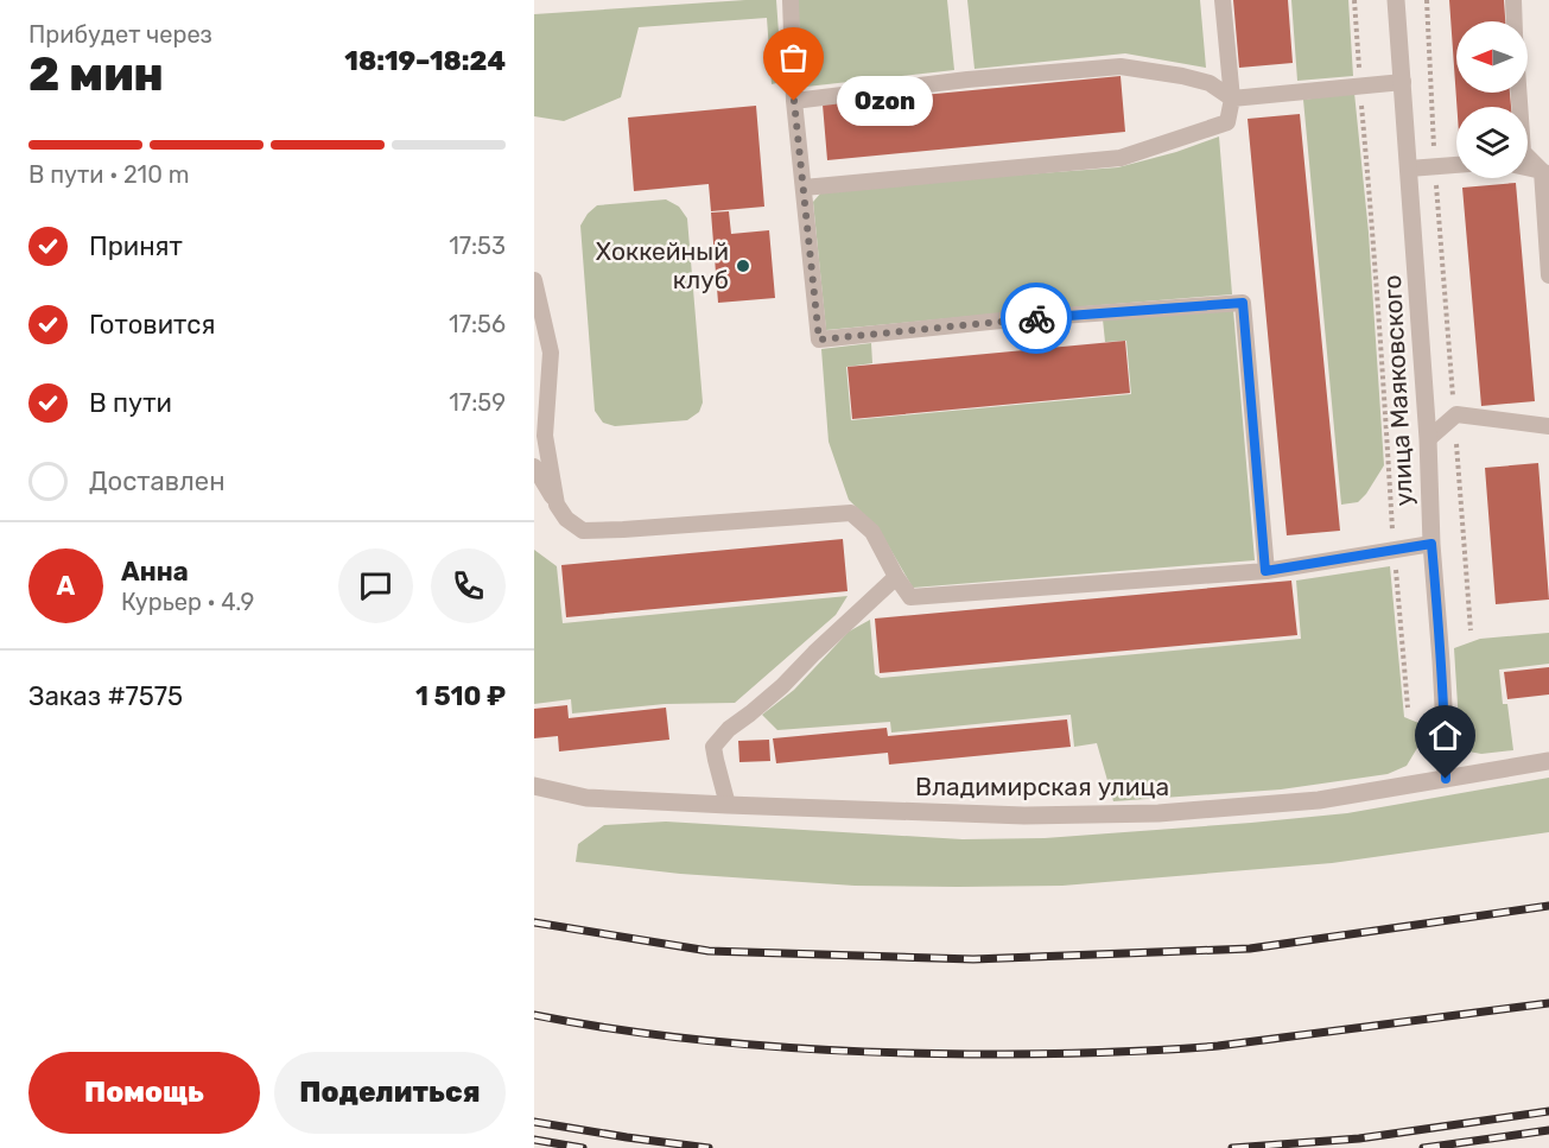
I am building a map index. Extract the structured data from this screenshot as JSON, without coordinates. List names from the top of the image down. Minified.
{"streets":{"street":["улица Маяковского","Владимирская улица"]},"crossings":[["улица Маяковского","Владимирская улица"]],"places":["Ozon","Хоккейный клуб"],"north":"left","page":{"heading":["2 мин","Прибудет через","18:19–18:24"],"panel":["Анна","Курьер · 4.9","Заказ #7575","1 510 ₽"],"bubble":"Ozon","bar":"В пути · 210 m","list":[["Принят","17:53"],["Готовится","17:56"],["В пути","17:59"],"Доставлен"],"round":"А","buttons":["Помощь","Поделиться"]}}
